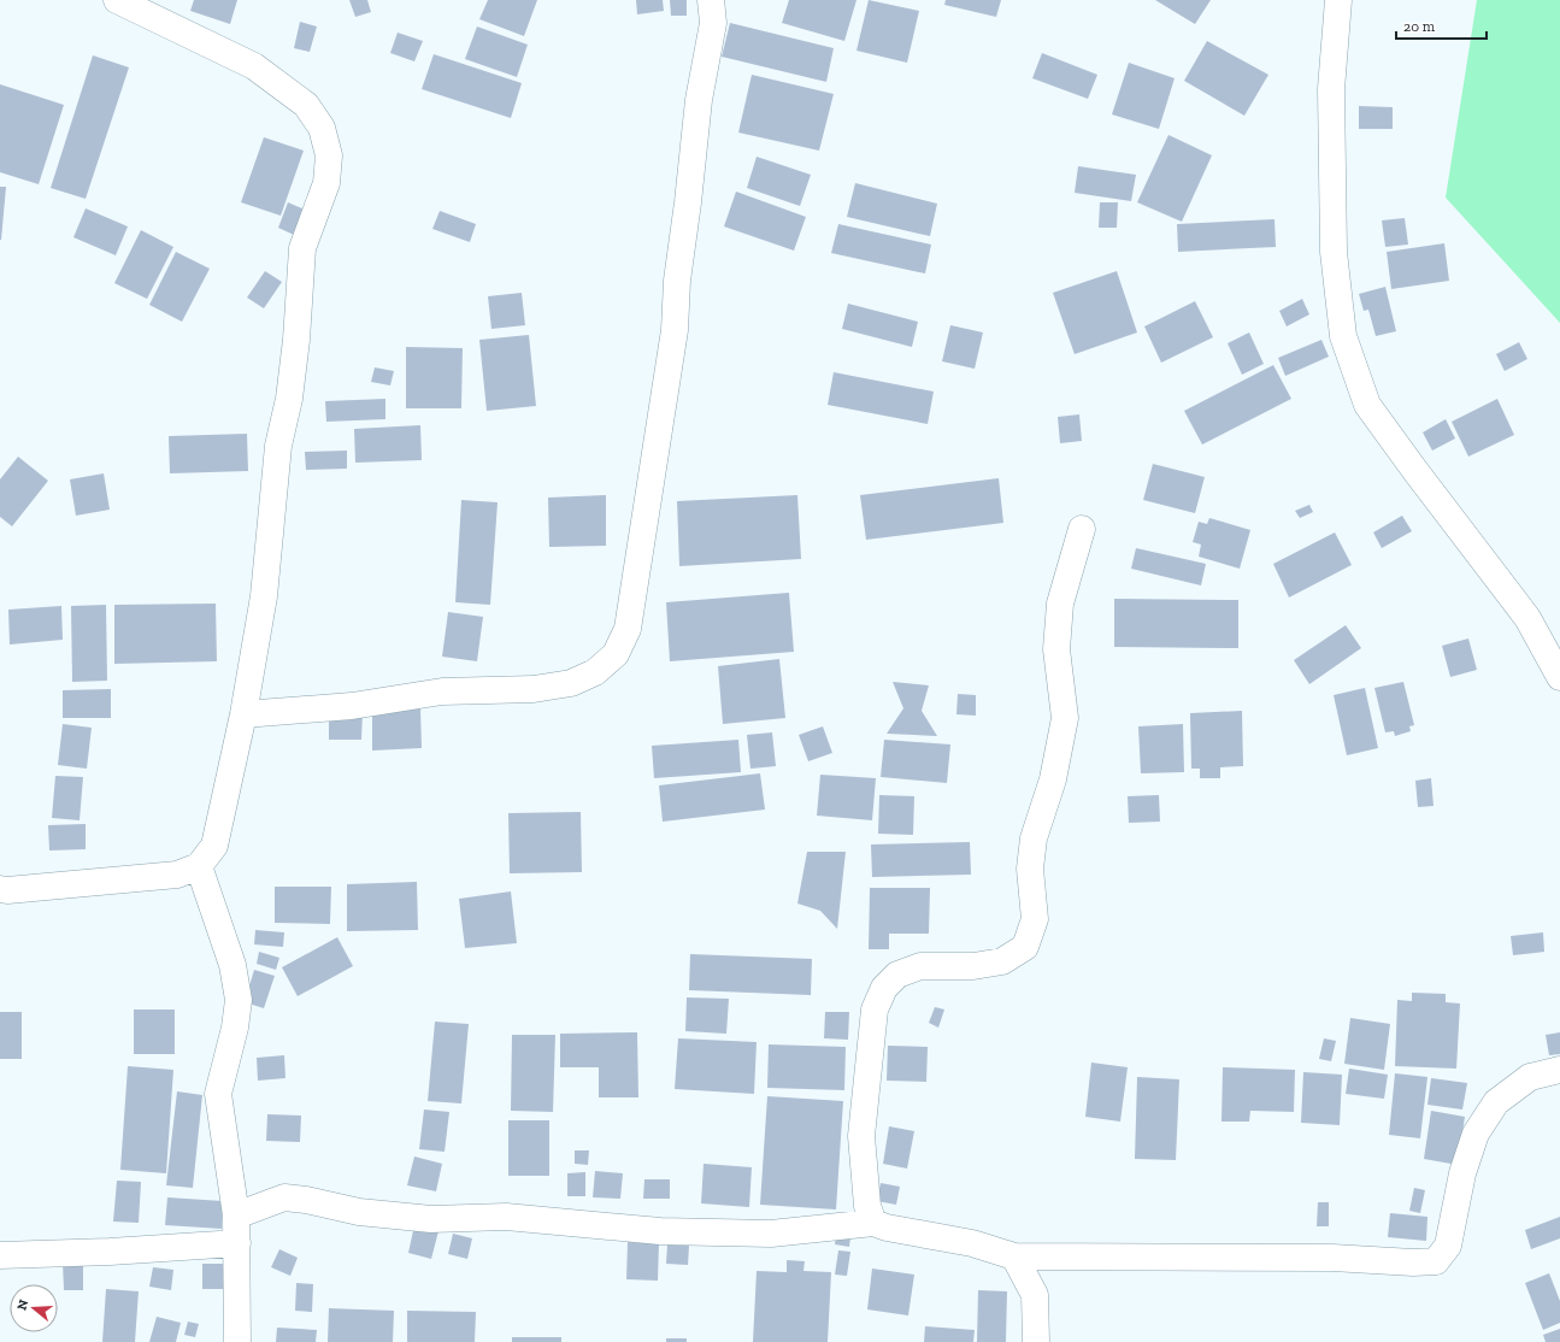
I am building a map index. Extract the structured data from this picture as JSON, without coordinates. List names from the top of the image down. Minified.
{"scale_bar":"20 m","north":"left"}
